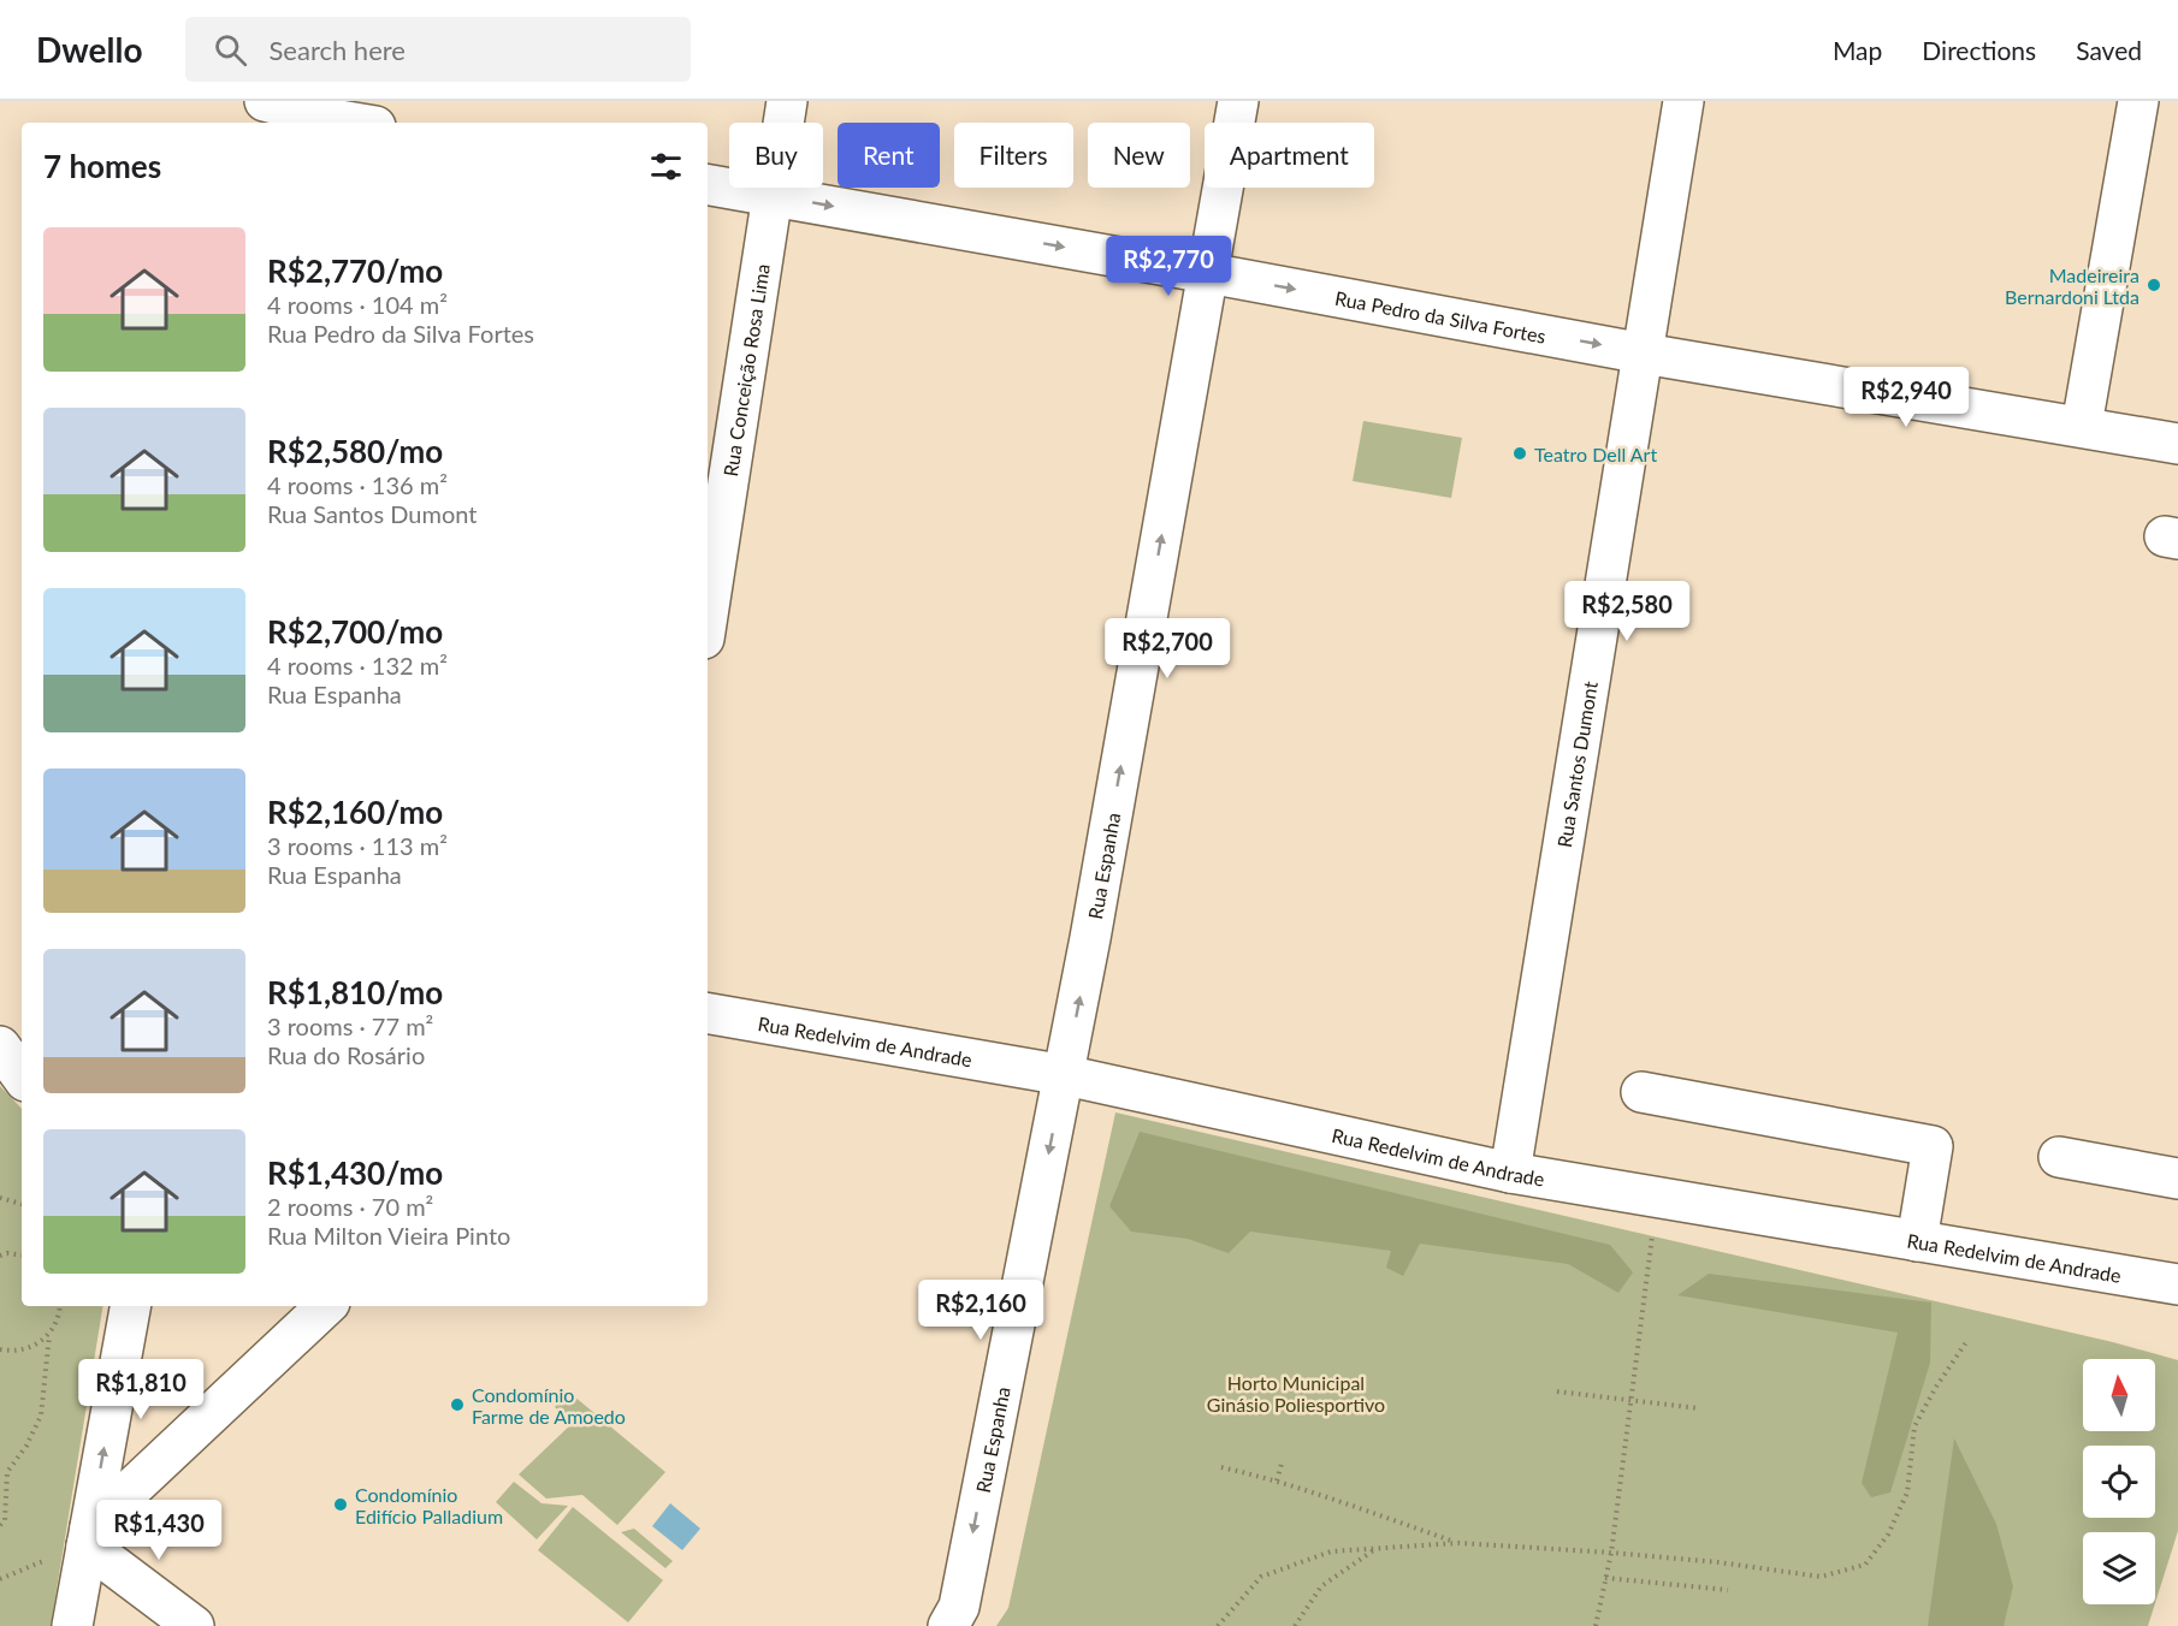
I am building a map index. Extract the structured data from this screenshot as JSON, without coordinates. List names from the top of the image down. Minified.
{"streets":{"street":["Rua Pedro da Silva Fortes","Rua Conceição Rosa Lima","Rua Santos Dumont","Rua Espanha","Rua Redelvim de Andrade"]},"crossings":[["Rua Pedro da Silva Fortes","Rua Conceição Rosa Lima"],["Rua Pedro da Silva Fortes","Rua Santos Dumont"],["Rua Pedro da Silva Fortes","Rua Espanha"],["Rua Santos Dumont","Rua Redelvim de Andrade"],["Rua Espanha","Rua Redelvim de Andrade"]],"one_way":["Rua Pedro da Silva Fortes"],"parks":["Horto Municipal Ginásio Poliesportivo"],"places":["Madeireira Bernardoni Ltda","Teatro Dell Art","Condomínio Farme de Amoedo","Condomínio Edifício Palladium"],"north":"top","page":{"header":"Dwello","search":"Search here","nav":["Map","Directions","Saved"],"chip":["Buy","Rent","Filters","New","Apartment"],"heading":"7 homes","list":[{"name":"R$2,770/mo","note":"4 rooms · 104 m² · Rua Pedro da Silva Fortes"},{"name":"R$2,580/mo","note":"4 rooms · 136 m² · Rua Santos Dumont"},{"name":"R$2,700/mo","note":"4 rooms · 132 m² · Rua Espanha"},{"name":"R$2,160/mo","note":"3 rooms · 113 m² · Rua Espanha"},{"name":"R$1,810/mo","note":"3 rooms · 77 m² · Rua do Rosário"},{"name":"R$1,430/mo","note":"2 rooms · 70 m² · Rua Milton Vieira Pinto"}],"price":["R$2,770","R$2,940","R$2,580","R$2,700","R$2,160","R$1,810","R$1,430"]}}
